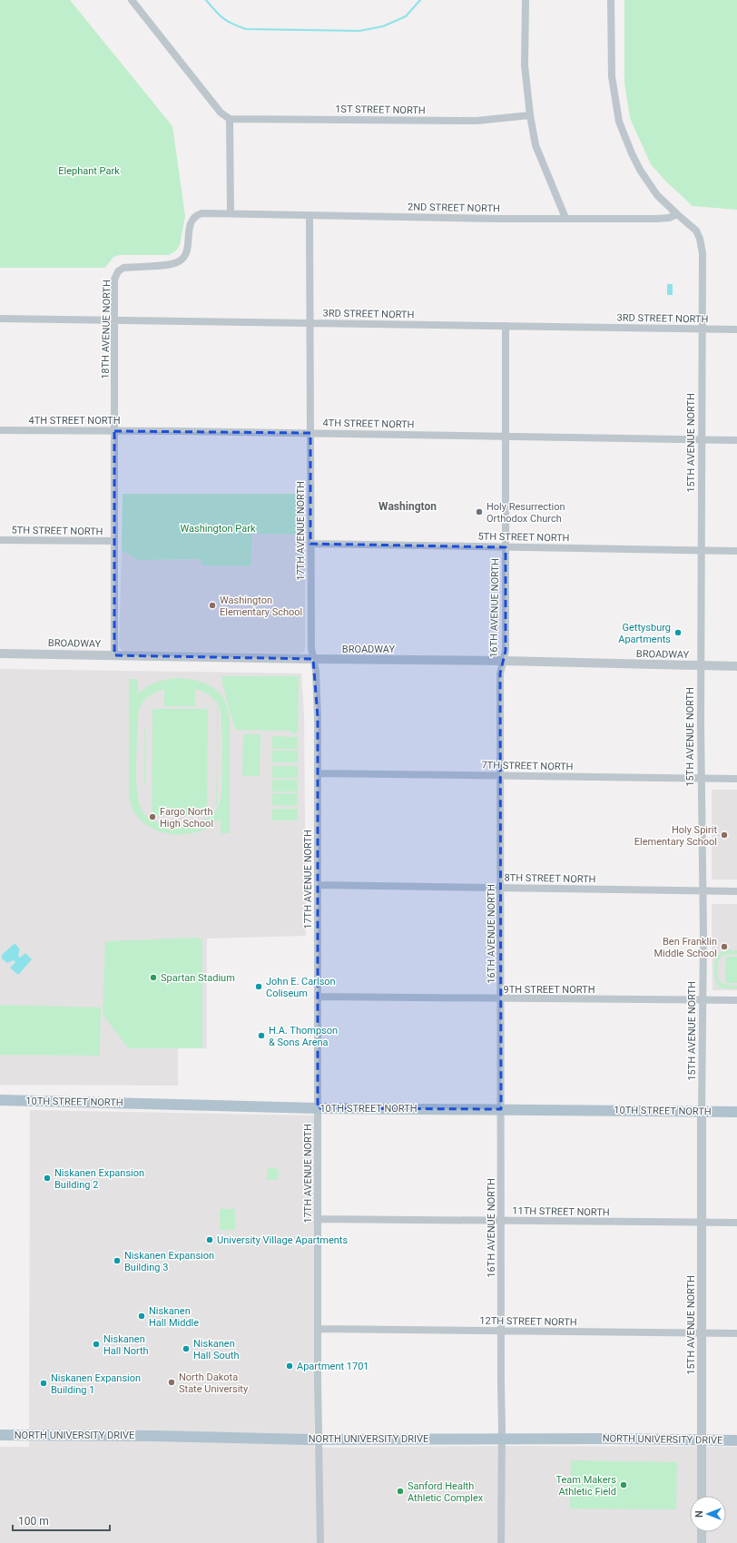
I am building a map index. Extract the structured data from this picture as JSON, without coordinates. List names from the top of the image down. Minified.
{"streets":{"main road":["10TH STREET NORTH","NORTH UNIVERSITY DRIVE"],"street":["1ST STREET NORTH","2ND STREET NORTH","3RD STREET NORTH","18TH AVENUE NORTH","4TH STREET NORTH","15TH AVENUE NORTH","5TH STREET NORTH","17TH AVENUE NORTH","16TH AVENUE NORTH","BROADWAY","7TH STREET NORTH","8TH STREET NORTH","9TH STREET NORTH","11TH STREET NORTH","12TH STREET NORTH"]},"crossings":[["2ND STREET NORTH","18TH AVENUE NORTH"],["2ND STREET NORTH","15TH AVENUE NORTH"],["2ND STREET NORTH","17TH AVENUE NORTH"],["3RD STREET NORTH","18TH AVENUE NORTH"],["3RD STREET NORTH","15TH AVENUE NORTH"],["3RD STREET NORTH","17TH AVENUE NORTH"],["3RD STREET NORTH","16TH AVENUE NORTH"],["18TH AVENUE NORTH","4TH STREET NORTH"],["18TH AVENUE NORTH","5TH STREET NORTH"],["18TH AVENUE NORTH","BROADWAY"],["4TH STREET NORTH","15TH AVENUE NORTH"],["4TH STREET NORTH","17TH AVENUE NORTH"],["4TH STREET NORTH","16TH AVENUE NORTH"],["15TH AVENUE NORTH","5TH STREET NORTH"],["15TH AVENUE NORTH","BROADWAY"],["15TH AVENUE NORTH","7TH STREET NORTH"],["15TH AVENUE NORTH","8TH STREET NORTH"],["15TH AVENUE NORTH","9TH STREET NORTH"],["15TH AVENUE NORTH","10TH STREET NORTH"],["15TH AVENUE NORTH","11TH STREET NORTH"],["15TH AVENUE NORTH","12TH STREET NORTH"],["15TH AVENUE NORTH","NORTH UNIVERSITY DRIVE"],["5TH STREET NORTH","17TH AVENUE NORTH"],["5TH STREET NORTH","16TH AVENUE NORTH"],["17TH AVENUE NORTH","BROADWAY"],["17TH AVENUE NORTH","7TH STREET NORTH"],["17TH AVENUE NORTH","8TH STREET NORTH"],["17TH AVENUE NORTH","9TH STREET NORTH"],["17TH AVENUE NORTH","10TH STREET NORTH"],["17TH AVENUE NORTH","11TH STREET NORTH"],["17TH AVENUE NORTH","12TH STREET NORTH"],["17TH AVENUE NORTH","NORTH UNIVERSITY DRIVE"],["16TH AVENUE NORTH","BROADWAY"],["16TH AVENUE NORTH","7TH STREET NORTH"],["16TH AVENUE NORTH","8TH STREET NORTH"],["16TH AVENUE NORTH","9TH STREET NORTH"],["16TH AVENUE NORTH","10TH STREET NORTH"],["16TH AVENUE NORTH","11TH STREET NORTH"],["16TH AVENUE NORTH","12TH STREET NORTH"],["16TH AVENUE NORTH","NORTH UNIVERSITY DRIVE"]],"districts":["Washington"],"parks":["Elephant Park","Washington Park"],"places":["Holy Resurrection Orthodox Church","Washington Elementary School","Gettysburg Apartments","Fargo North High School","Holy Spirit Elementary School","Ben Franklin Middle School","Spartan Stadium","John E. Carlson Coliseum","H.A. Thompson & Sons Arena","Niskanen Expansion Building 2","University Village Apartments","Niskanen Expansion Building 3","Niskanen Hall Middle","Niskanen Hall North","Niskanen Hall South","Apartment 1701","North Dakota State University","Niskanen Expansion Building 1","Team Makers Athletic Field","Sanford Health Athletic Complex"],"scale_bar":"100 m","north":"left"}
